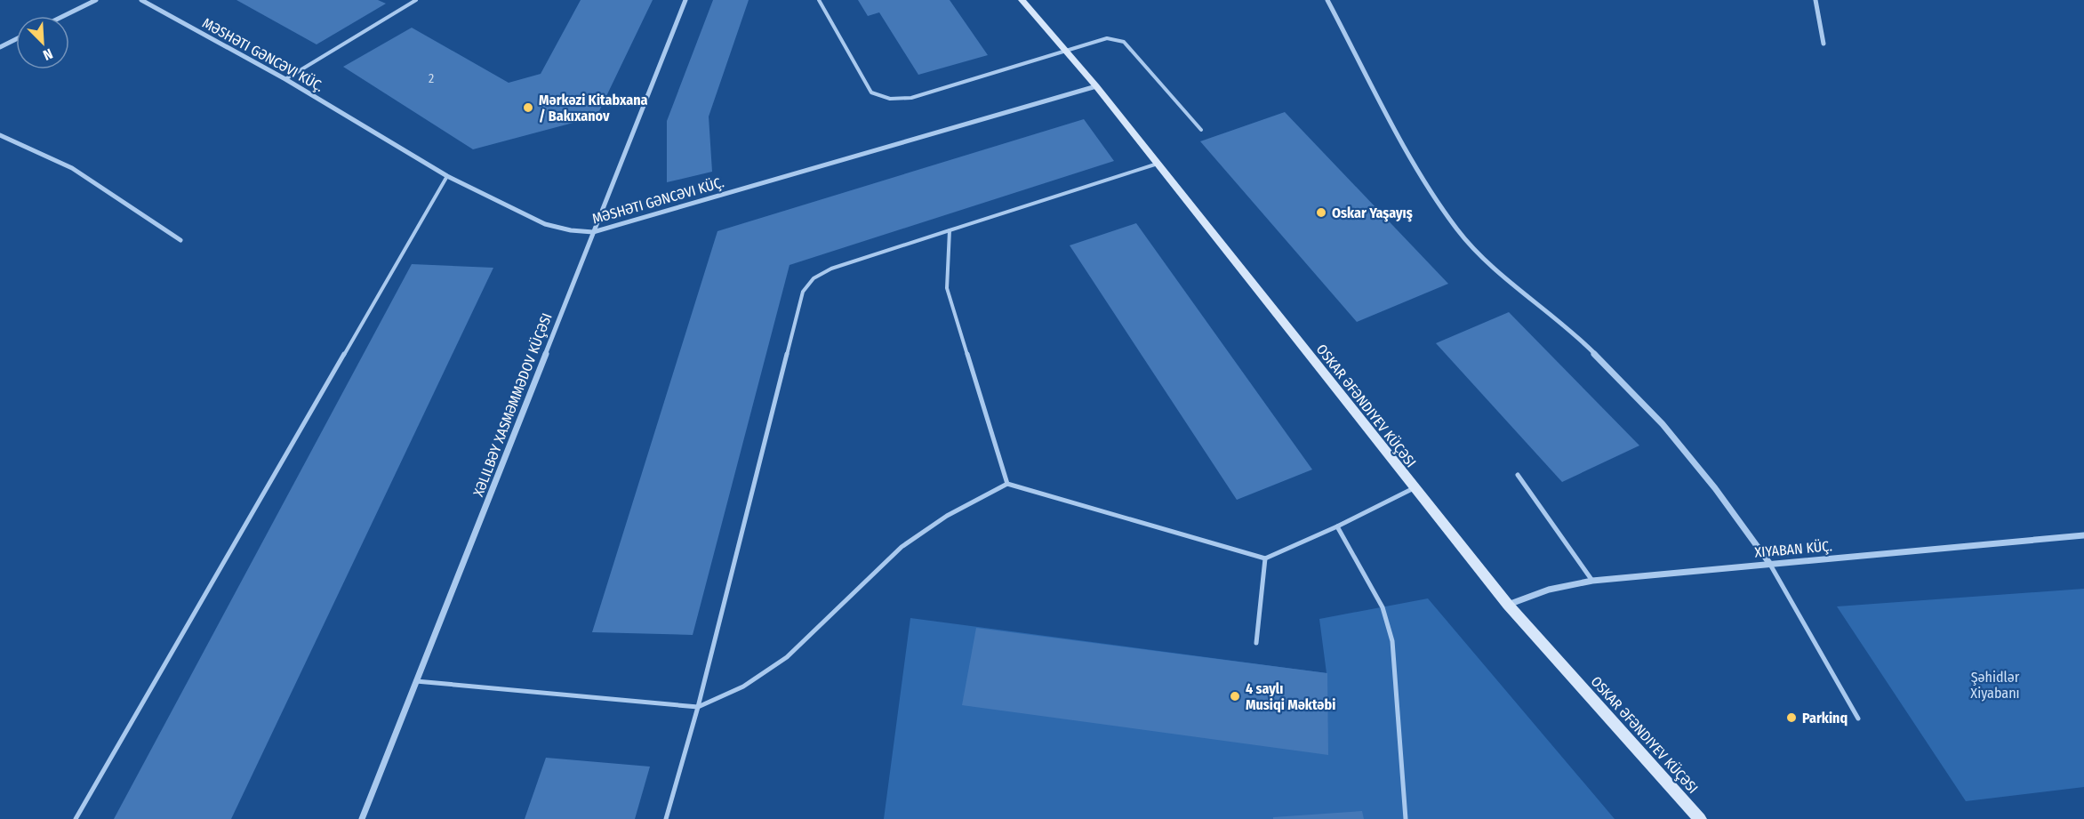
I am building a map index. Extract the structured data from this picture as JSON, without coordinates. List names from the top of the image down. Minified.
{"streets":{"street":["MƏSHƏTI GƏNCƏVI KÜÇ.","XƏLILBƏY XASMƏMMƏDOV KÜÇƏSI","OSKAR ƏFƏNDIYEV KÜÇƏSI","XIYABAN KÜÇ."]},"crossings":[["MƏSHƏTI GƏNCƏVI KÜÇ.","XƏLILBƏY XASMƏMMƏDOV KÜÇƏSI"],["MƏSHƏTI GƏNCƏVI KÜÇ.","OSKAR ƏFƏNDIYEV KÜÇƏSI"],["OSKAR ƏFƏNDIYEV KÜÇƏSI","XIYABAN KÜÇ."]],"parks":["Şəhidlər Xiyabanı"],"places":["Mərkəzi Kitabxana / Bakıxanov","Oskar Yaşayış","4 saylı Musiqi Məktəbi","Parkinq"],"house_numbers":["2"],"north":"bottom right"}
